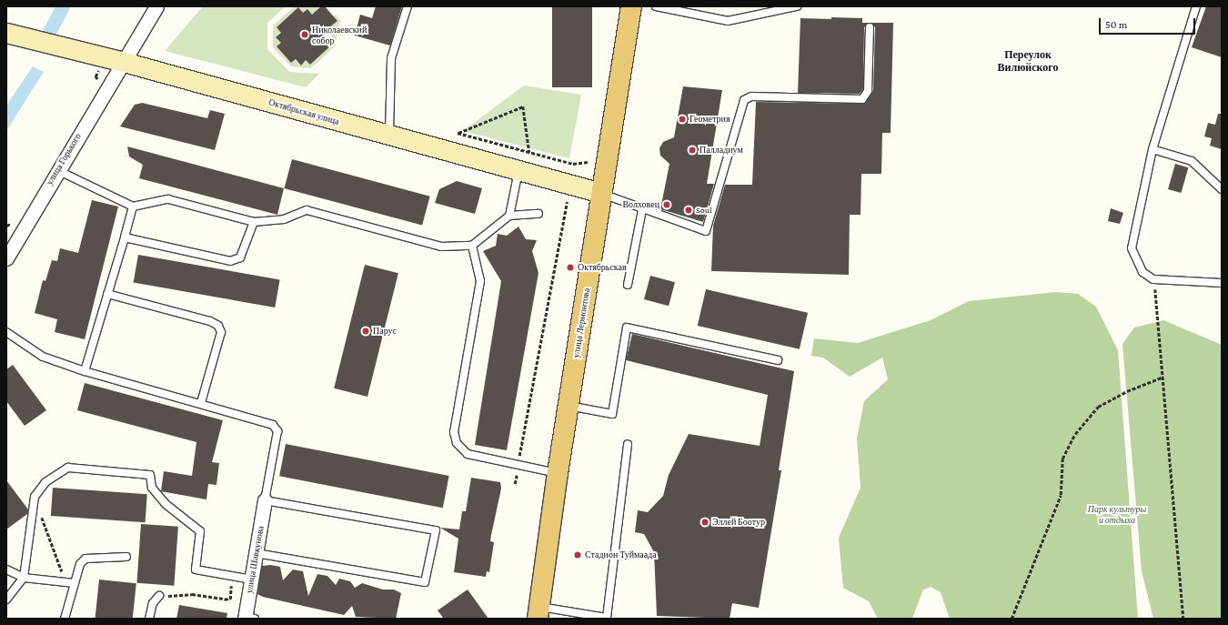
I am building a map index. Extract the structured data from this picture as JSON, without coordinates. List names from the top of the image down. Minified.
{"streets":{"main road":["улица Лермонтова"],"street":["Октябрьская улица","улица Горького","улица Шавкунова"]},"crossings":[["Октябрьская улица","улица Горького"],["Октябрьская улица","улица Лермонтова"]],"districts":["Переулок Вилюйского"],"parks":["Парк культуры и отдыха"],"places":["Николаевский собор","Геометрия","Палладиум","Волховец","Soul","Октябрьская","Парус","Эллей Боотур","Стадион Туймаада"],"scale_bar":"50 m"}
